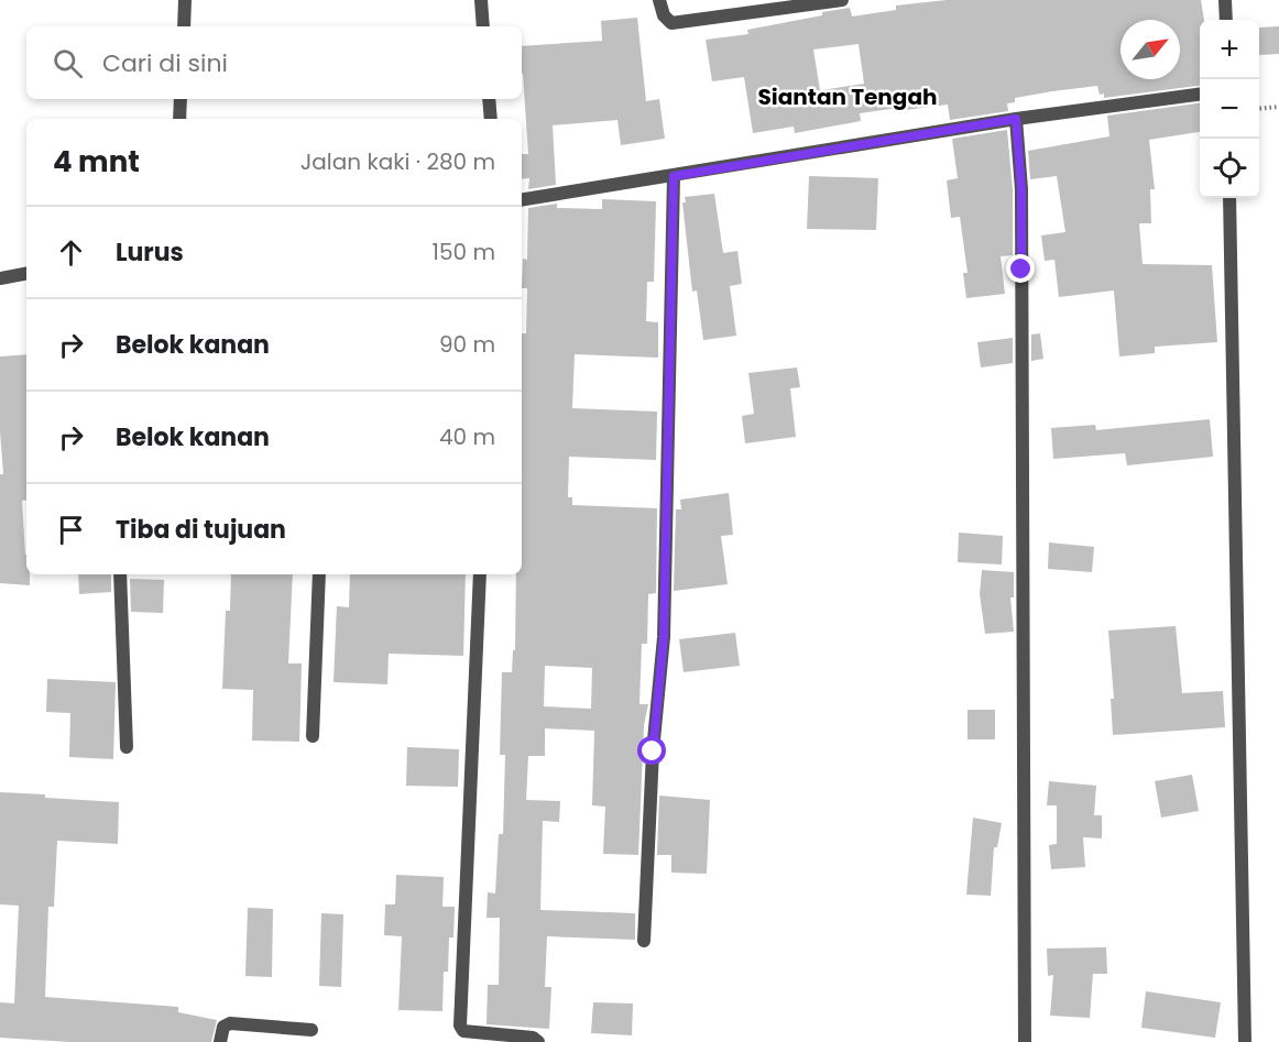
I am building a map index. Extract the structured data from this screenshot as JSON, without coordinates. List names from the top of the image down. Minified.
{"districts":["Siantan Tengah"],"north":"top right","page":{"map_buttons":["+","−"],"search":"Cari di sini","heading":["4 mnt","Jalan kaki · 280 m"],"list":[["Lurus","150 m"],["Belok kanan","90 m"],["Belok kanan","40 m"],"Tiba di tujuan"]}}
